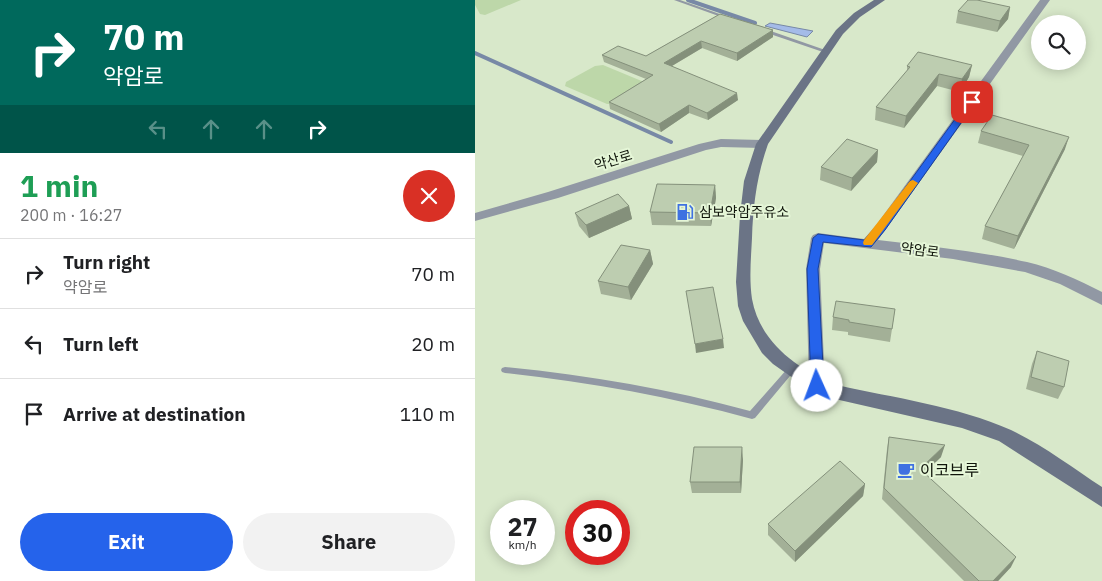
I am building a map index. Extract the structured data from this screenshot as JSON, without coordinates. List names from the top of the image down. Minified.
{"streets":{"street":["약산로","약암로"]},"places":{"fuel station":["삼보약암주유소"],"cafe":["이코브루"]},"page":{"turn":["70 m","약암로"],"heading":["1 min","200 m · 16:27"],"list":[{"name":"Turn right","note":"약암로","value":"70 m"},{"name":"Turn left","value":"20 m"},{"name":"Arrive at destination","value":"110 m"}],"speed":"27 km/h","limit":"30","buttons":["Exit","Share"]}}
